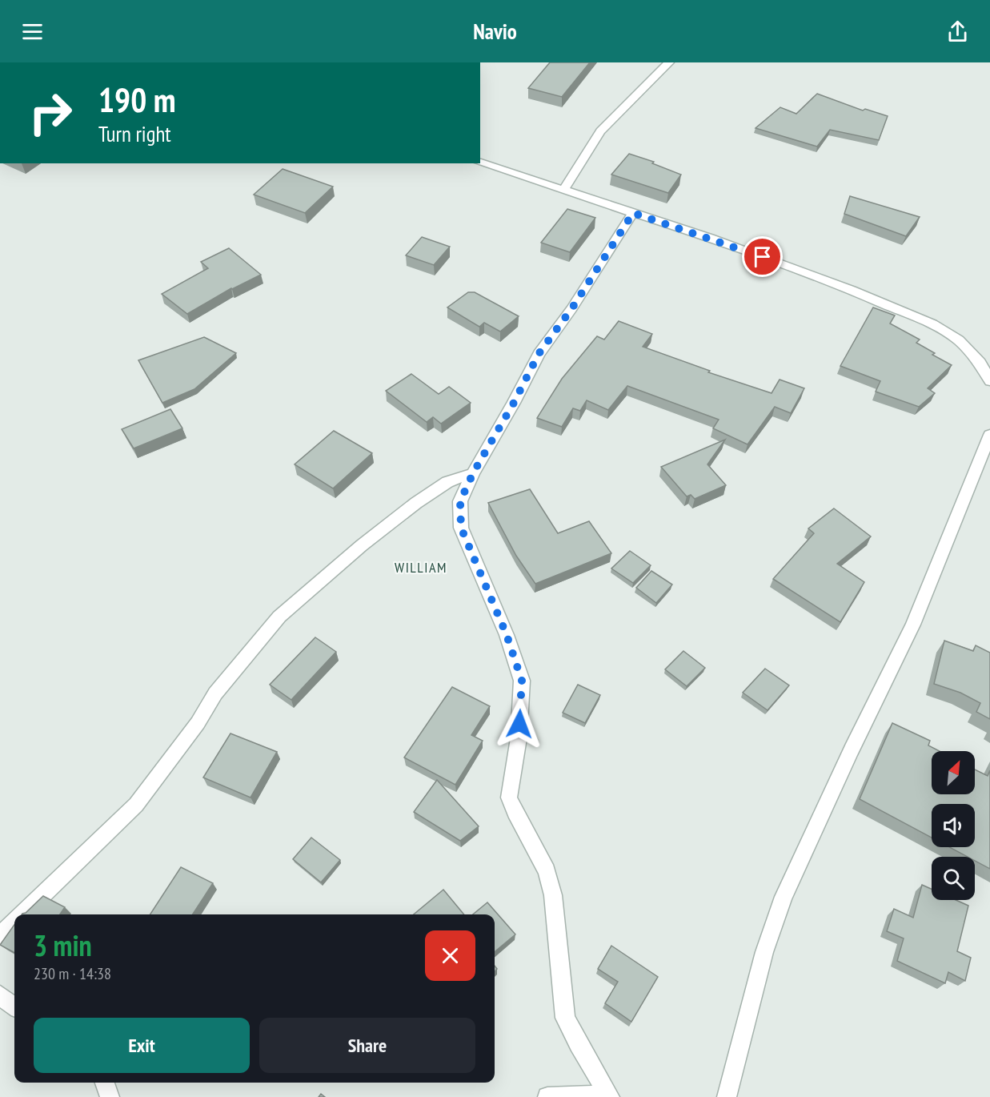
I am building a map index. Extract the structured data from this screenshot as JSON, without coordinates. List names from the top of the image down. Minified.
{"districts":["WILLIAM"],"north":"top right","page":{"header":"Navio","turn":["190 m","Turn right"],"heading":["3 min","230 m · 14:38"],"buttons":["Exit","Share"]}}
